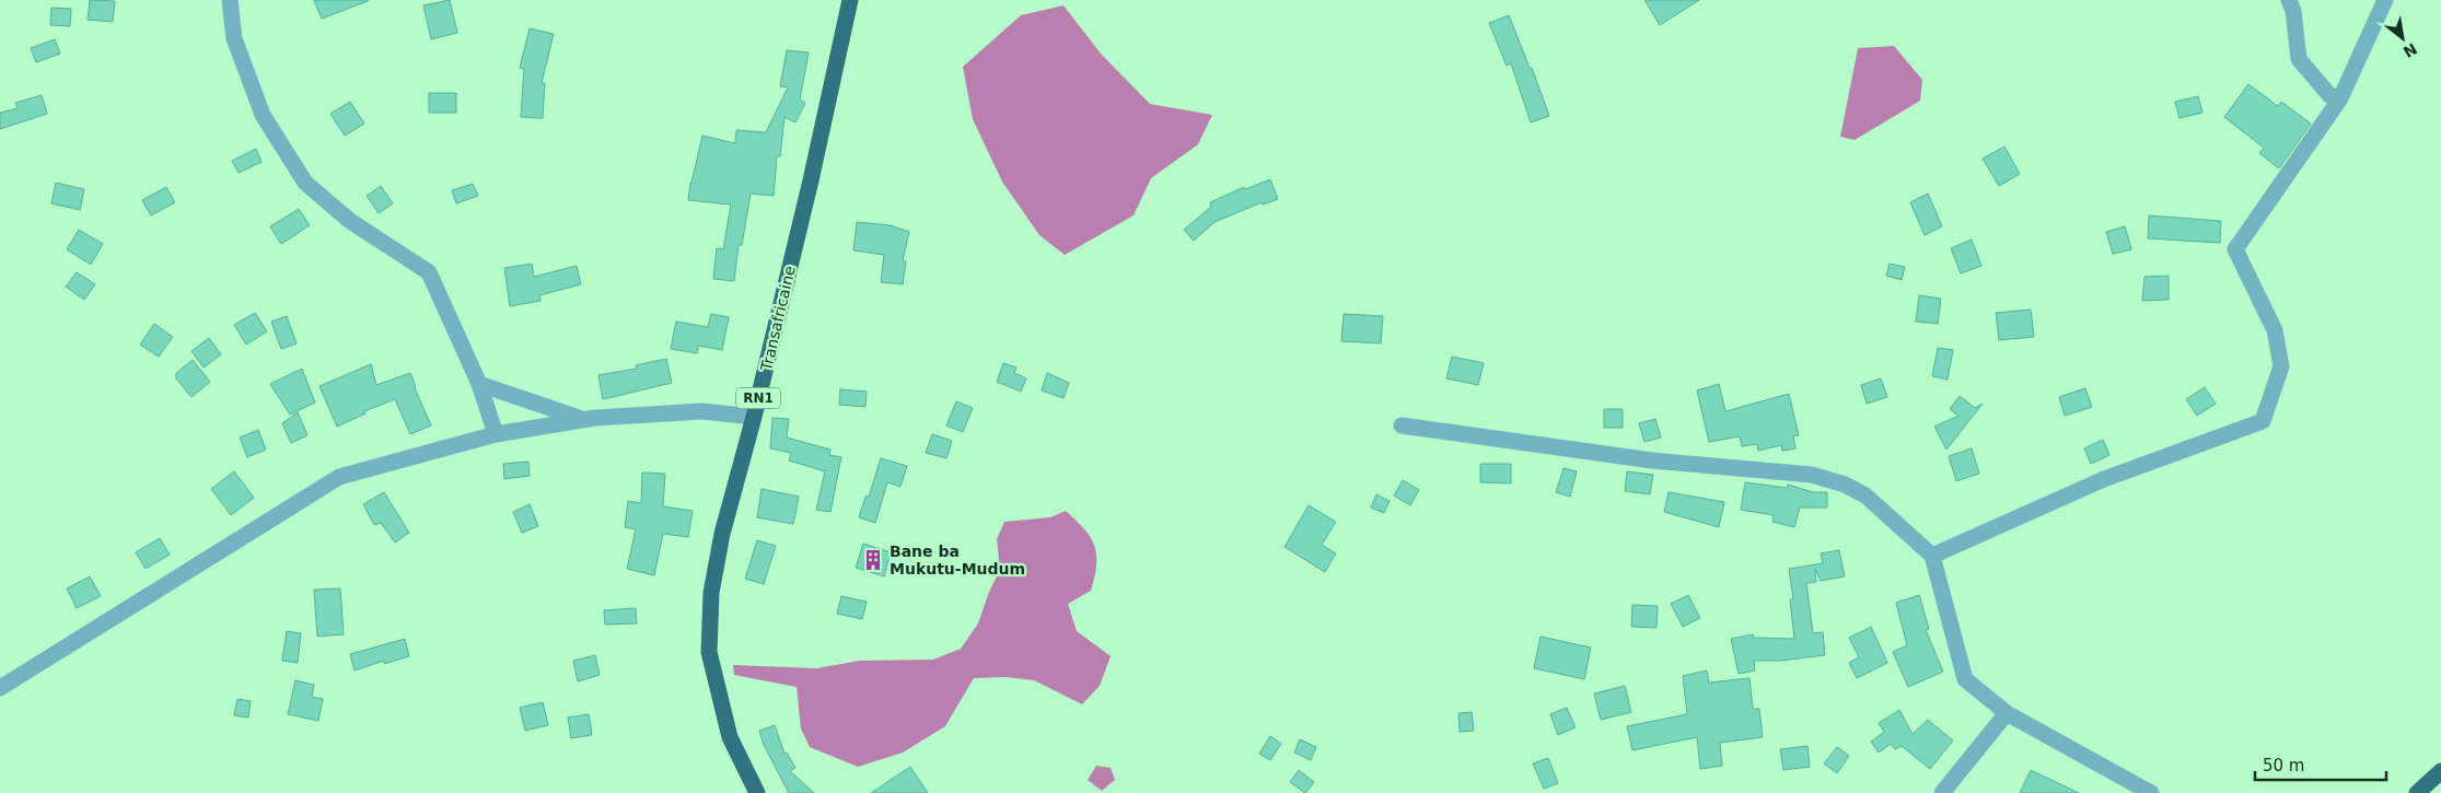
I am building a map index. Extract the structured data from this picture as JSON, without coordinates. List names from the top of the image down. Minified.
{"streets":{"highway":["Transafricaine","RN1"]},"places":{"building":["Bane ba Mukutu-Mudum"]},"scale_bar":"50 m","north":"bottom right"}
